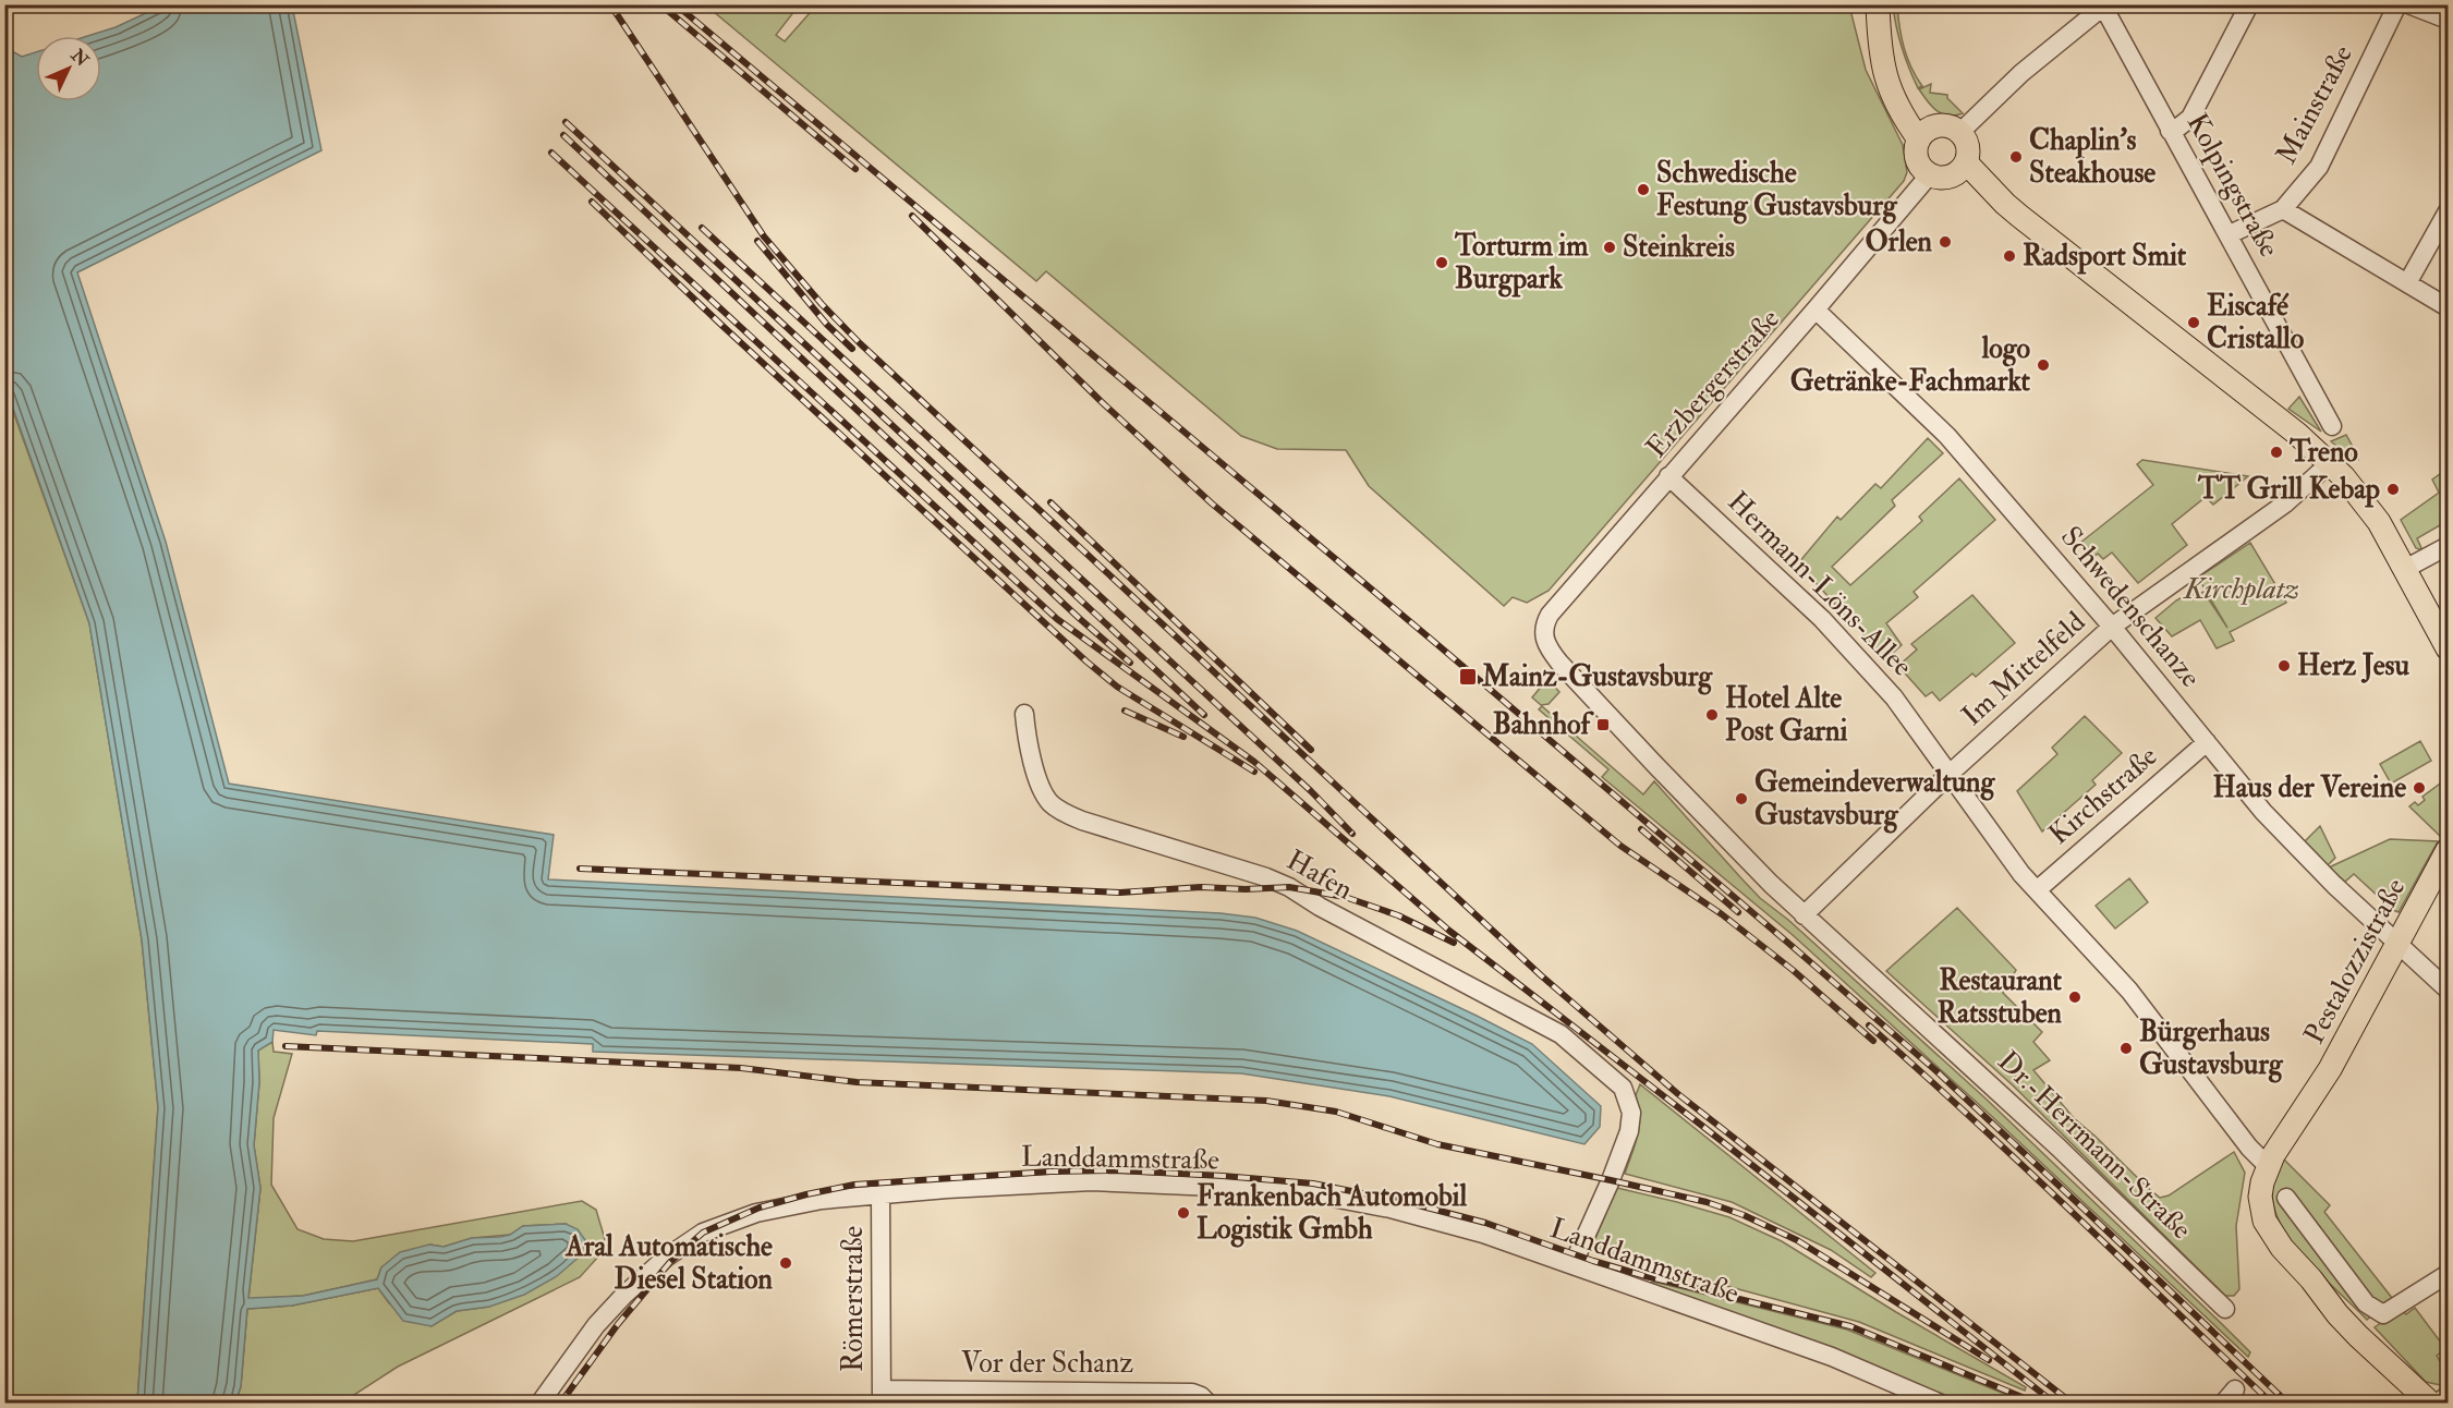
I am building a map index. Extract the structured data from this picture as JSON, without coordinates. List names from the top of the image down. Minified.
{"streets":{"main road":["Pestalozzistraße"],"street":["Mainstraße","Kolpingstraße","Erzbergerstraße","Hermann-Löns-Allee","Schwedenschanze","Im Mittelfeld","Kirchstraße","Hafen","Dr.-Herrmann-Straße","Landdammstraße","Römerstraße","Vor der Schanz"]},"crossings":[["Mainstraße","Kolpingstraße"],["Erzbergerstraße","Hermann-Löns-Allee"],["Erzbergerstraße","Schwedenschanze"],["Erzbergerstraße","Dr.-Herrmann-Straße"],["Hermann-Löns-Allee","Im Mittelfeld"],["Hermann-Löns-Allee","Kirchstraße"],["Hermann-Löns-Allee","Pestalozzistraße"],["Schwedenschanze","Im Mittelfeld"],["Schwedenschanze","Kirchstraße"],["Schwedenschanze","Pestalozzistraße"],["Im Mittelfeld","Dr.-Herrmann-Straße"],["Hafen","Landdammstraße"],["Landdammstraße","Römerstraße"],["Römerstraße","Vor der Schanz"]],"parks":["Kirchplatz"],"places":{"other":["Chaplin's Steakhouse","Schwedische Festung Gustavsburg","Orlen","Steinkreis","Radsport Smit","Torturm im Burgpark","Eiscafé Cristallo","logo Getränke-Fachmarkt","Treno","TT Grill Kebap","Herz Jesu","Hotel Alte Post Garni","Haus der Vereine","Gemeindeverwaltung Gustavsburg","Restaurant Ratsstuben","Bürgerhaus Gustavsburg","Frankenbach Automobil Logistik Gmbh","Aral Automatische Diesel Station"],"transit":["Mainz-Gustavsburg","Bahnhof"]},"north":"top right"}
